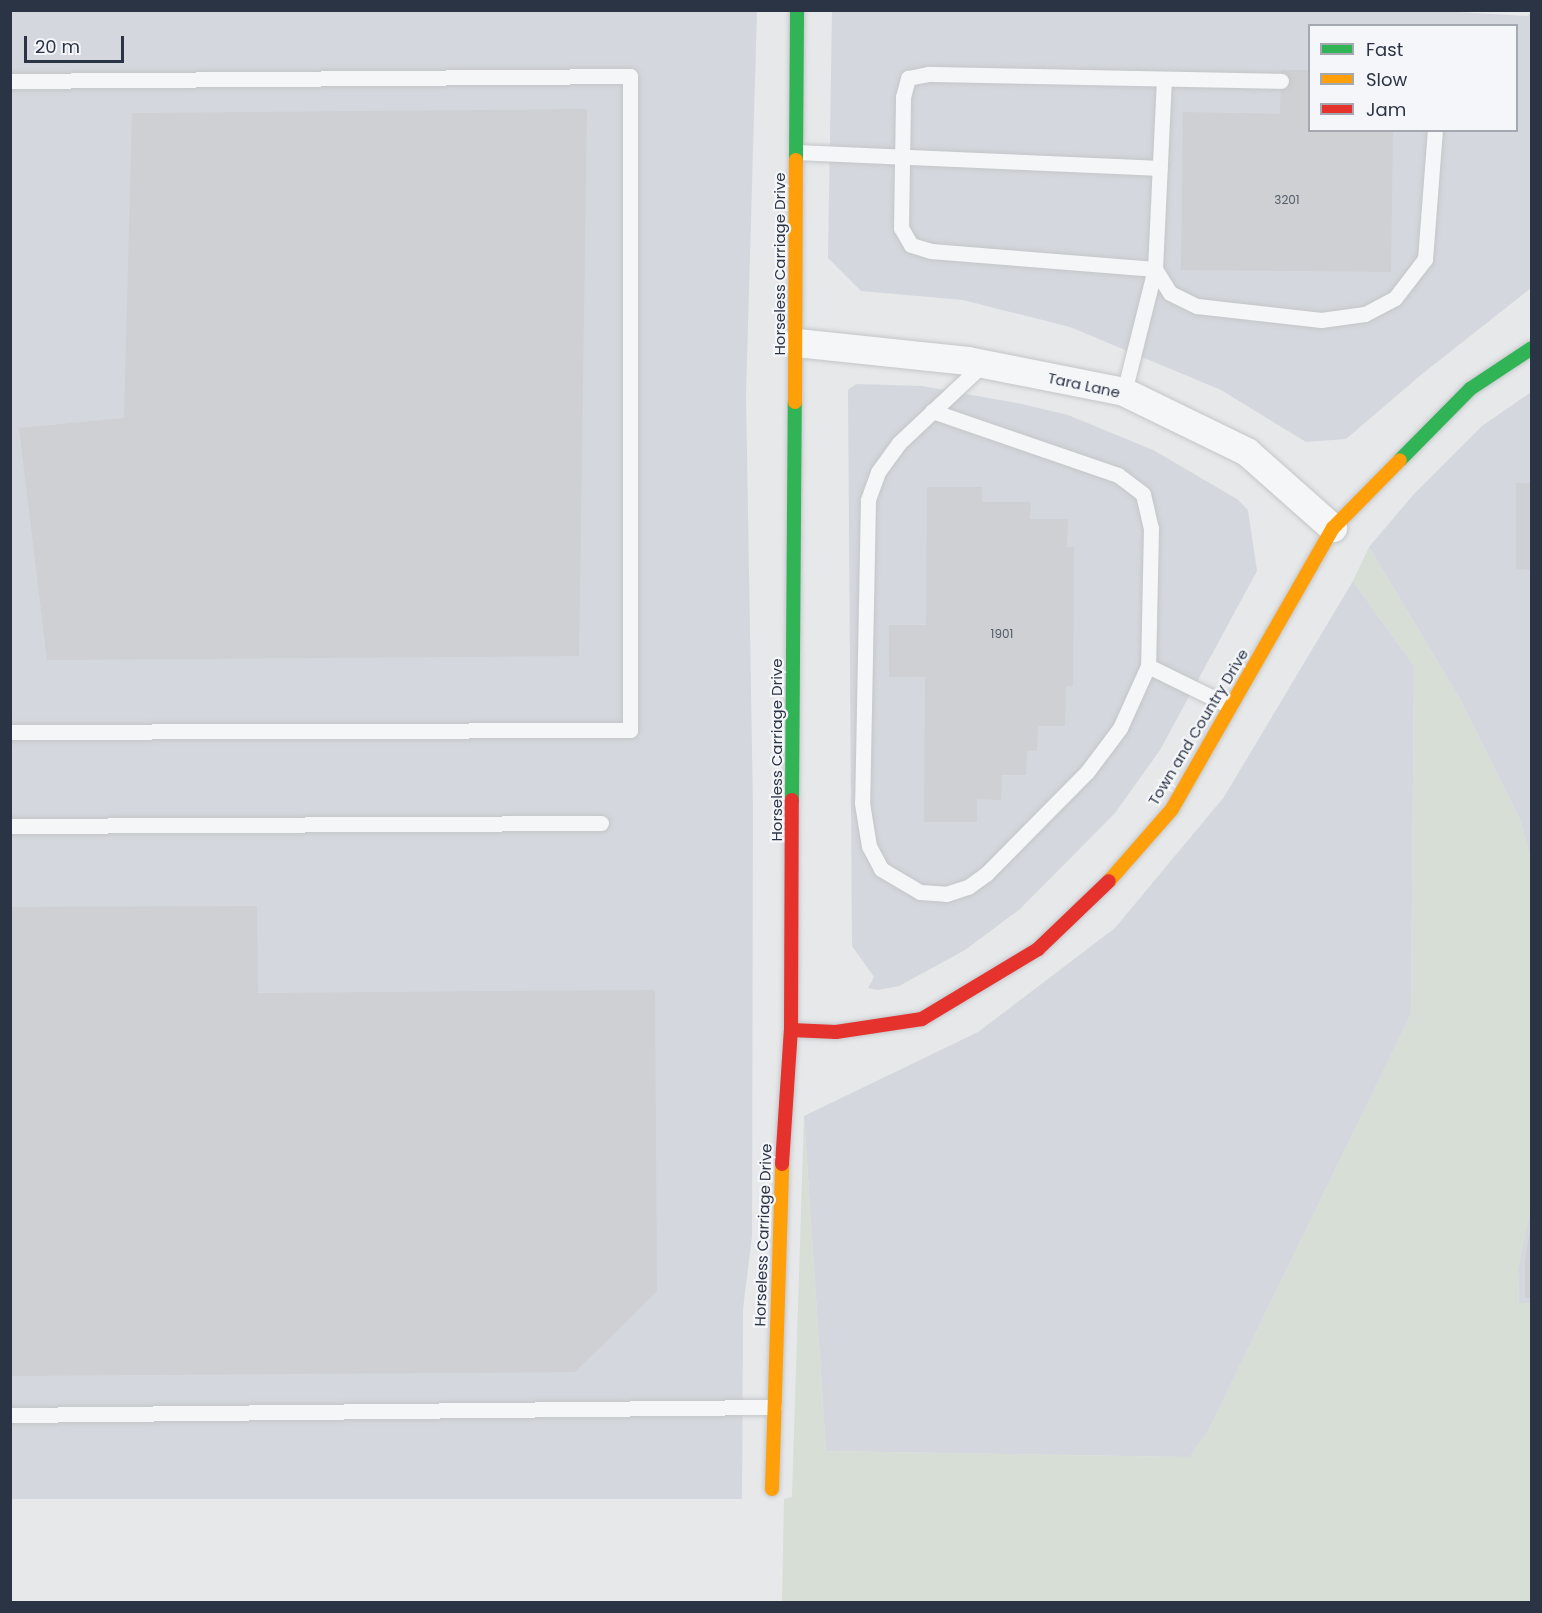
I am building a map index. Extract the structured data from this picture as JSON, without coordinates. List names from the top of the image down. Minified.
{"streets":{"street":["Horseless Carriage Drive","Tara Lane","Town and Country Drive"]},"crossings":[["Horseless Carriage Drive","Tara Lane"],["Horseless Carriage Drive","Town and Country Drive"],["Tara Lane","Town and Country Drive"]],"house_numbers":["3201","1901"],"legend":["Fast","Slow","Jam"],"scale_bar":"20 m"}
